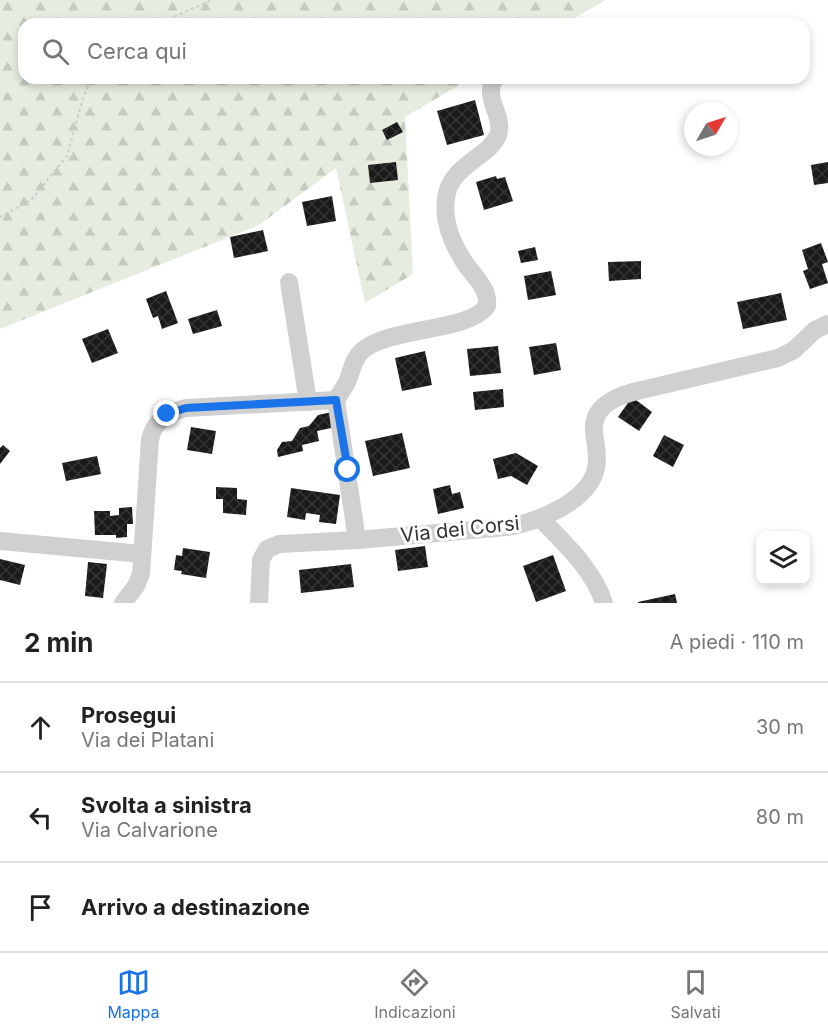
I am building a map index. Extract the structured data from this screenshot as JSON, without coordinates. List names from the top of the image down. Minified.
{"streets":{"street":["Via dei Corsi"]},"north":"top right","page":{"search":"Cerca qui","heading":["2 min","A piedi · 110 m"],"list":[["Prosegui","Via dei Platani","30 m"],["Svolta a sinistra","Via Calvarione","80 m"],"Arrivo a destinazione"],"nav":["Mappa","Indicazioni","Salvati"]}}
